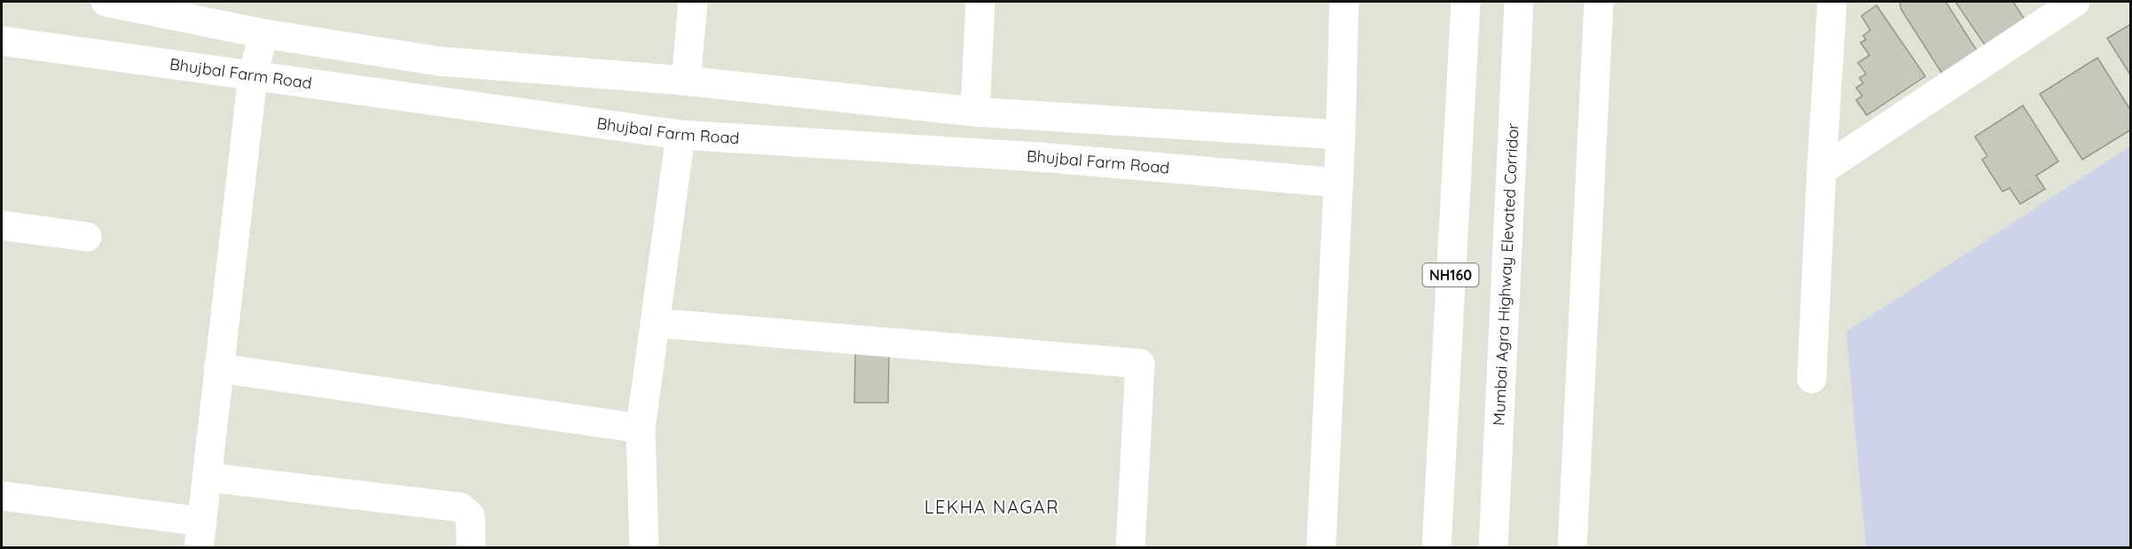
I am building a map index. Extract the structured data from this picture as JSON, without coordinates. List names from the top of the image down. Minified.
{"streets":{"main road":["Bhujbal Farm Road","NH160","Mumbai Agra Highway Elevated Corridor"]},"districts":["LEKHA NAGAR"]}
